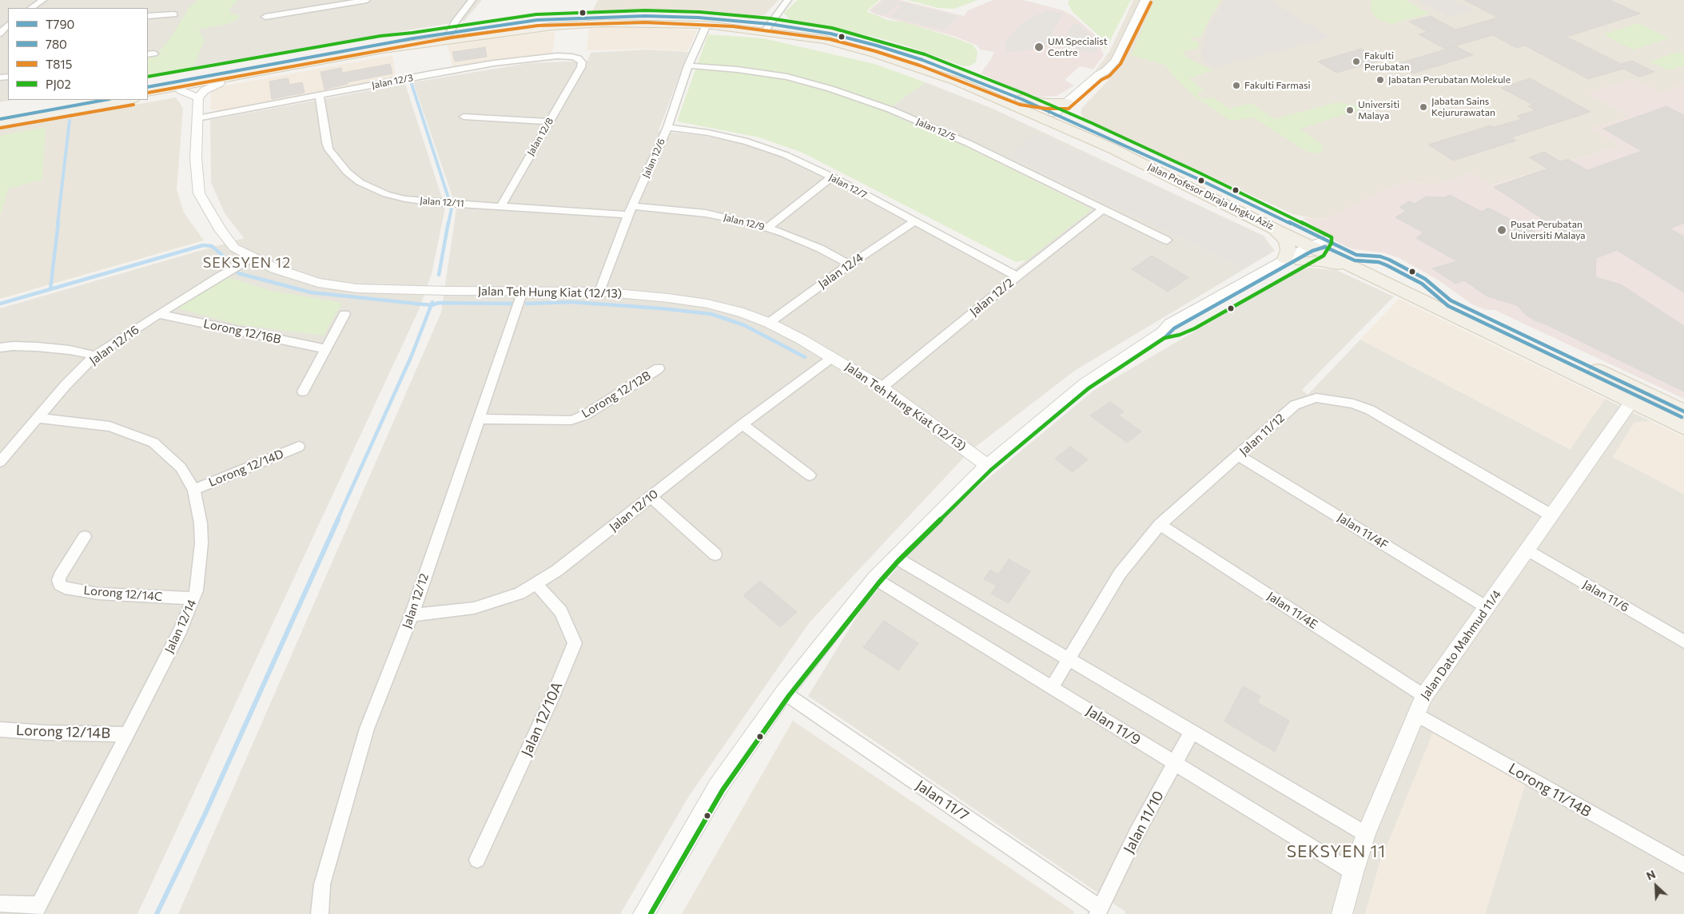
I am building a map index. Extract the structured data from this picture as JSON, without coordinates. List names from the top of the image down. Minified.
{"streets":{"main road":["Jalan Profesor Diraja Ungku Aziz"],"street":["Jalan 12/3","Jalan 12/5","Jalan 12/8","Jalan 12/6","Jalan 12/7","Jalan 12/11","Jalan 12/9","Jalan 12/4","Jalan Teh Hung Kiat (12/13)","Jalan 12/2","Lorong 12/16B","Jalan 12/16","Lorong 12/12B","Jalan 11/12","Lorong 12/14D","Jalan 12/10","Jalan 11/4F","Lorong 12/14C","Jalan 11/6","Jalan 12/12","Jalan 11/4E","Jalan 12/14","Jalan Dato Mahmud 11/4","Jalan 12/10A","Jalan 11/9","Lorong 12/14B","Lorong 11/14B","Jalan 11/7","Jalan 11/10"]},"crossings":[["Jalan 12/3","Jalan 12/8"],["Jalan 12/3","Jalan 12/11"],["Jalan 12/3","Jalan Teh Hung Kiat (12/13)"],["Jalan 12/5","Jalan 12/6"],["Jalan 12/5","Jalan 12/2"],["Jalan 12/8","Jalan 12/11"],["Jalan 12/6","Jalan 12/7"],["Jalan 12/6","Jalan Profesor Diraja Ungku Aziz"],["Jalan 12/6","Jalan 12/11"],["Jalan 12/6","Jalan 12/9"],["Jalan 12/6","Jalan Teh Hung Kiat (12/13)"],["Jalan 12/7","Jalan 12/4"],["Jalan 12/7","Jalan 12/2"],["Jalan Profesor Diraja Ungku Aziz","Jalan Dato Mahmud 11/4"],["Jalan 12/11","Jalan 12/9"],["Jalan 12/9","Jalan 12/4"],["Jalan 12/4","Jalan Teh Hung Kiat (12/13)"],["Jalan Teh Hung Kiat (12/13)","Jalan 12/2"],["Jalan Teh Hung Kiat (12/13)","Jalan 12/16"],["Jalan Teh Hung Kiat (12/13)","Jalan 12/10"],["Jalan Teh Hung Kiat (12/13)","Jalan 12/12"],["Lorong 12/16B","Jalan 12/16"],["Jalan 12/16","Jalan 12/14"],["Lorong 12/12B","Jalan 12/12"],["Jalan 11/12","Jalan 11/4F"],["Jalan 11/12","Jalan 11/4E"],["Jalan 11/12","Jalan Dato Mahmud 11/4"],["Jalan 11/12","Jalan 11/9"],["Lorong 12/14D","Jalan 12/14"],["Jalan 12/10","Jalan 12/12"],["Jalan 12/10","Jalan 12/10A"],["Jalan 11/4F","Jalan Dato Mahmud 11/4"],["Lorong 12/14C","Jalan 12/14"],["Jalan 11/6","Jalan Dato Mahmud 11/4"],["Jalan 11/4E","Jalan Dato Mahmud 11/4"],["Jalan 12/14","Lorong 12/14B"],["Jalan Dato Mahmud 11/4","Jalan 11/9"],["Jalan Dato Mahmud 11/4","Lorong 11/14B"],["Jalan 11/9","Jalan 11/10"],["Jalan 11/7","Jalan 11/10"]],"districts":["SEKSYEN 12","SEKSYEN 11"],"places":["UM Specialist Centre","Fakulti Perubatan","Jabatan Perubatan Molekule","Fakulti Farmasi","Jabatan Sains Kejururawatan","Universiti Malaya","Pusat Perubatan Universiti Malaya"],"lines":["transit line T815","transit line PJ02","transit line T790","transit line 780"],"legend":["T790","780","T815","PJ02"],"north":"top left"}
